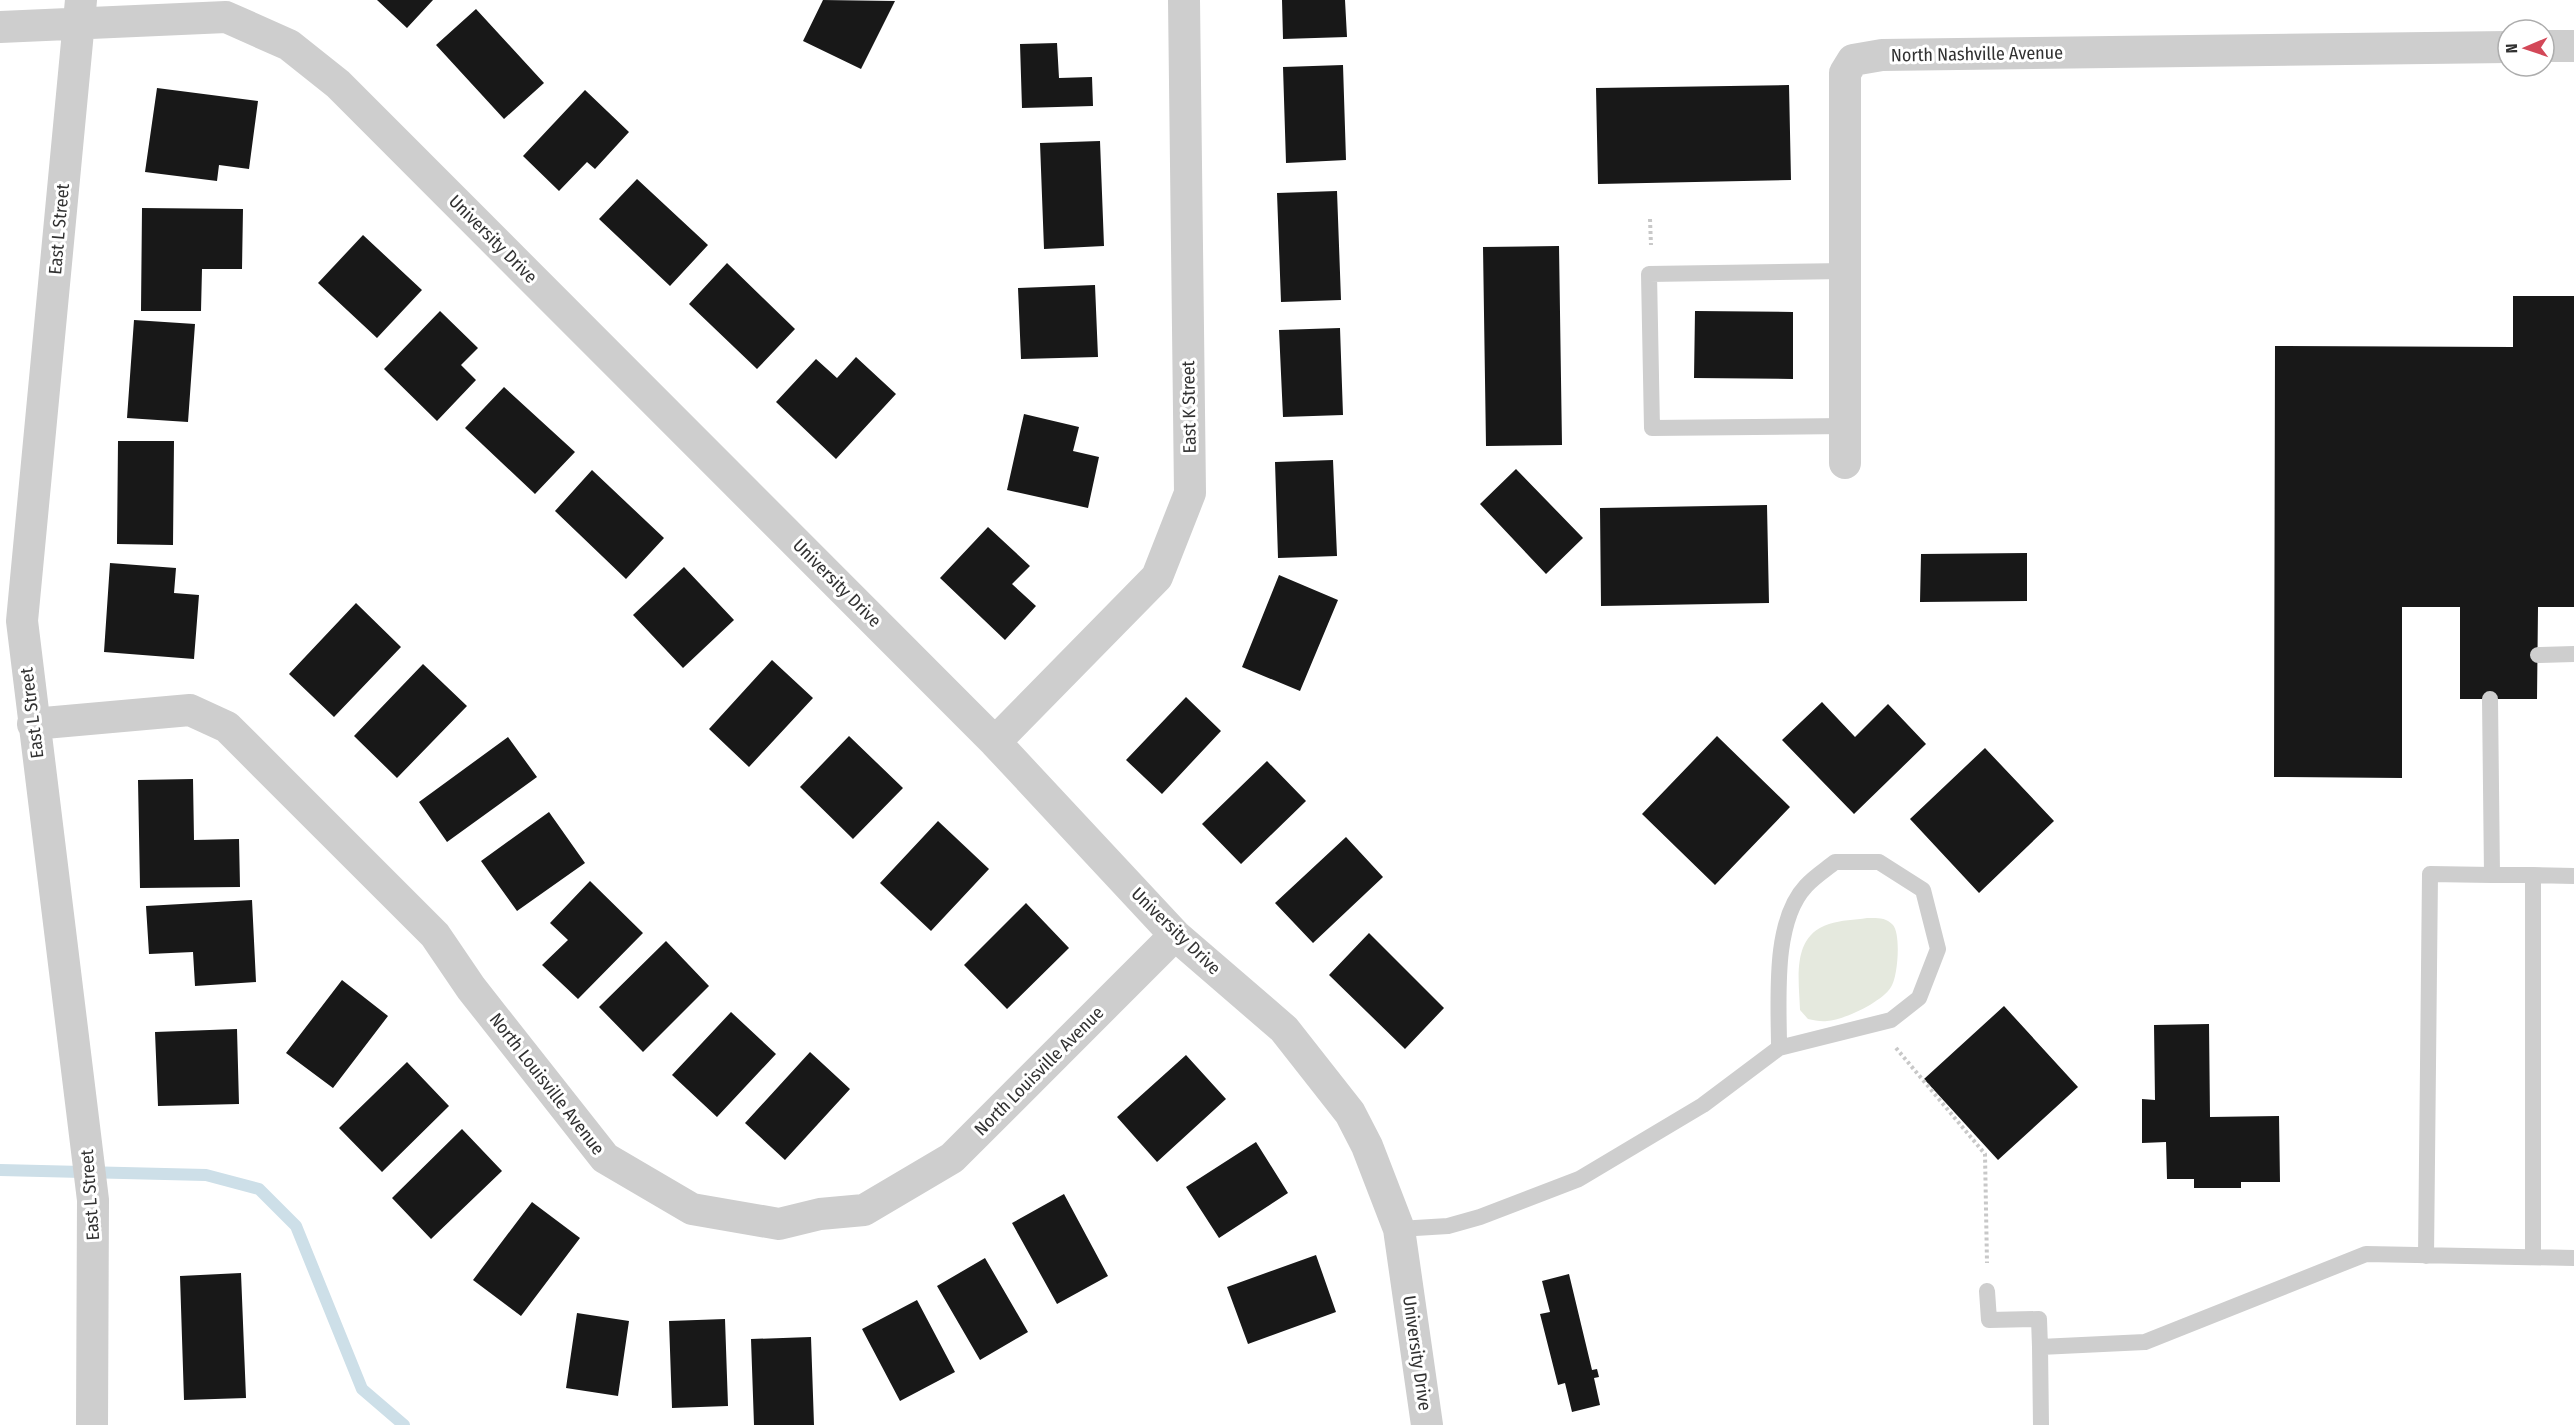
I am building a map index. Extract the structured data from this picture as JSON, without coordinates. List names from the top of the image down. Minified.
{"streets":{"street":["North Nashville Avenue","East L Street","University Drive","East K Street","North Louisville Avenue"]},"crossings":[["East L Street","University Drive"],["East L Street","North Louisville Avenue"],["University Drive","East K Street"],["University Drive","North Louisville Avenue"]],"north":"left"}
